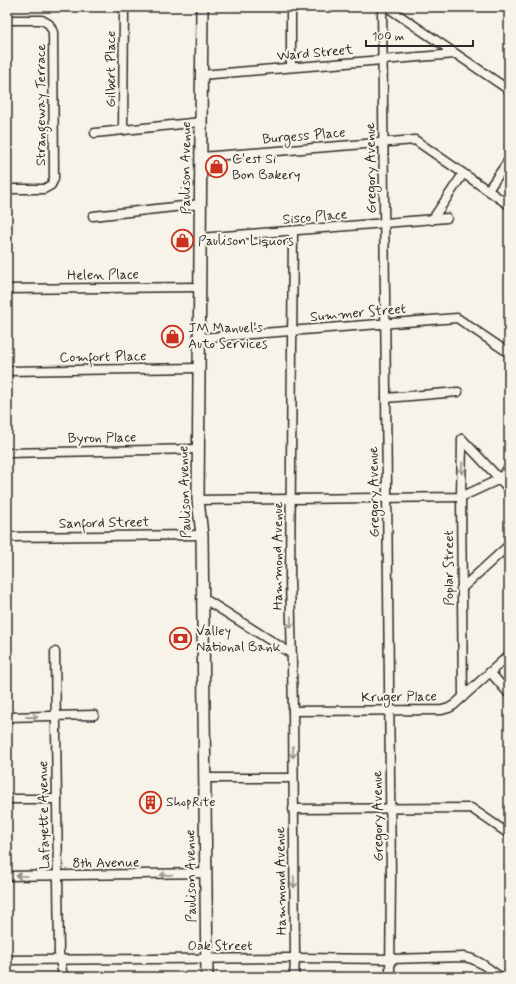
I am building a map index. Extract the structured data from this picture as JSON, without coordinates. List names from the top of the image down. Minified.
{"streets":{"main road":["Paulison Avenue"],"street":["Ward Street","Gilbert Place","Strangeway Terrace","Burgess Place","Gregory Avenue","Sisco Place","Helen Place","Summer Street","Comfort Place","Byron Place","Sanford Street","Hammond Avenue","Poplar Street","Kruger Place","Lafayette Avenue","8th Avenue","Oak Street"]},"crossings":[["Ward Street","Paulison Avenue"],["Ward Street","Gregory Avenue"],["Burgess Place","Paulison Avenue"],["Burgess Place","Gregory Avenue"],["Paulison Avenue","Sisco Place"],["Paulison Avenue","Helen Place"],["Paulison Avenue","Summer Street"],["Paulison Avenue","Comfort Place"],["Paulison Avenue","Byron Place"],["Paulison Avenue","Sanford Street"],["Paulison Avenue","8th Avenue"],["Paulison Avenue","Oak Street"],["Gregory Avenue","Sisco Place"],["Gregory Avenue","Summer Street"],["Gregory Avenue","Kruger Place"],["Gregory Avenue","Oak Street"],["Sisco Place","Hammond Avenue"],["Summer Street","Hammond Avenue"],["Hammond Avenue","Kruger Place"],["Hammond Avenue","Oak Street"],["Poplar Street","Kruger Place"],["Lafayette Avenue","8th Avenue"],["Lafayette Avenue","Oak Street"]],"one_way":["Hammond Avenue","8th Avenue"],"places":{"shop":["C'est Si Bon Bakery","Paulison Liquors","JM Manuel's Auto Services"],"bank":["Valley National Bank"],"building":["ShopRite"]},"scale_bar":"100 m"}
